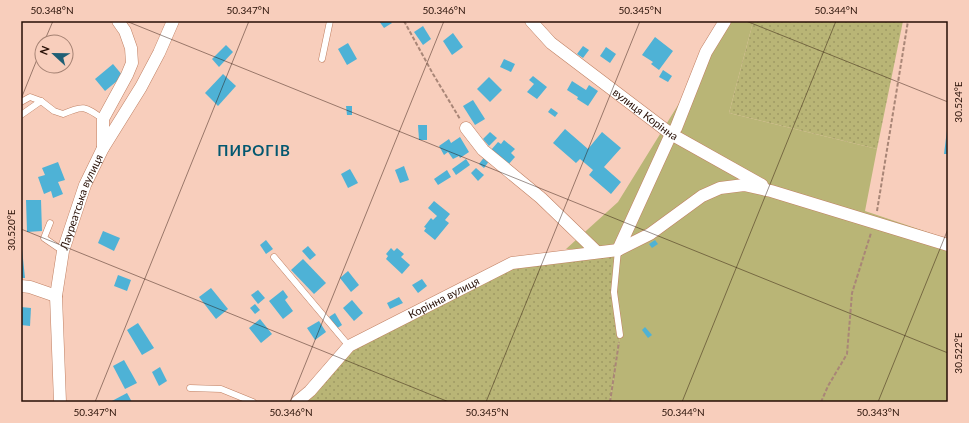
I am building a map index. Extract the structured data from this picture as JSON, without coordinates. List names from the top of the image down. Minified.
{"streets":{"street":["вулиця Корінна","Лауреатська вулиця","Корінна вулиця"]},"districts":["ПИРОГІВ"],"north":"left","coordinates":["50.348°N","50.347°N","50.346°N","50.345°N","50.344°N","30.524°E","30.520°E","30.522°E","50.343°N"]}
